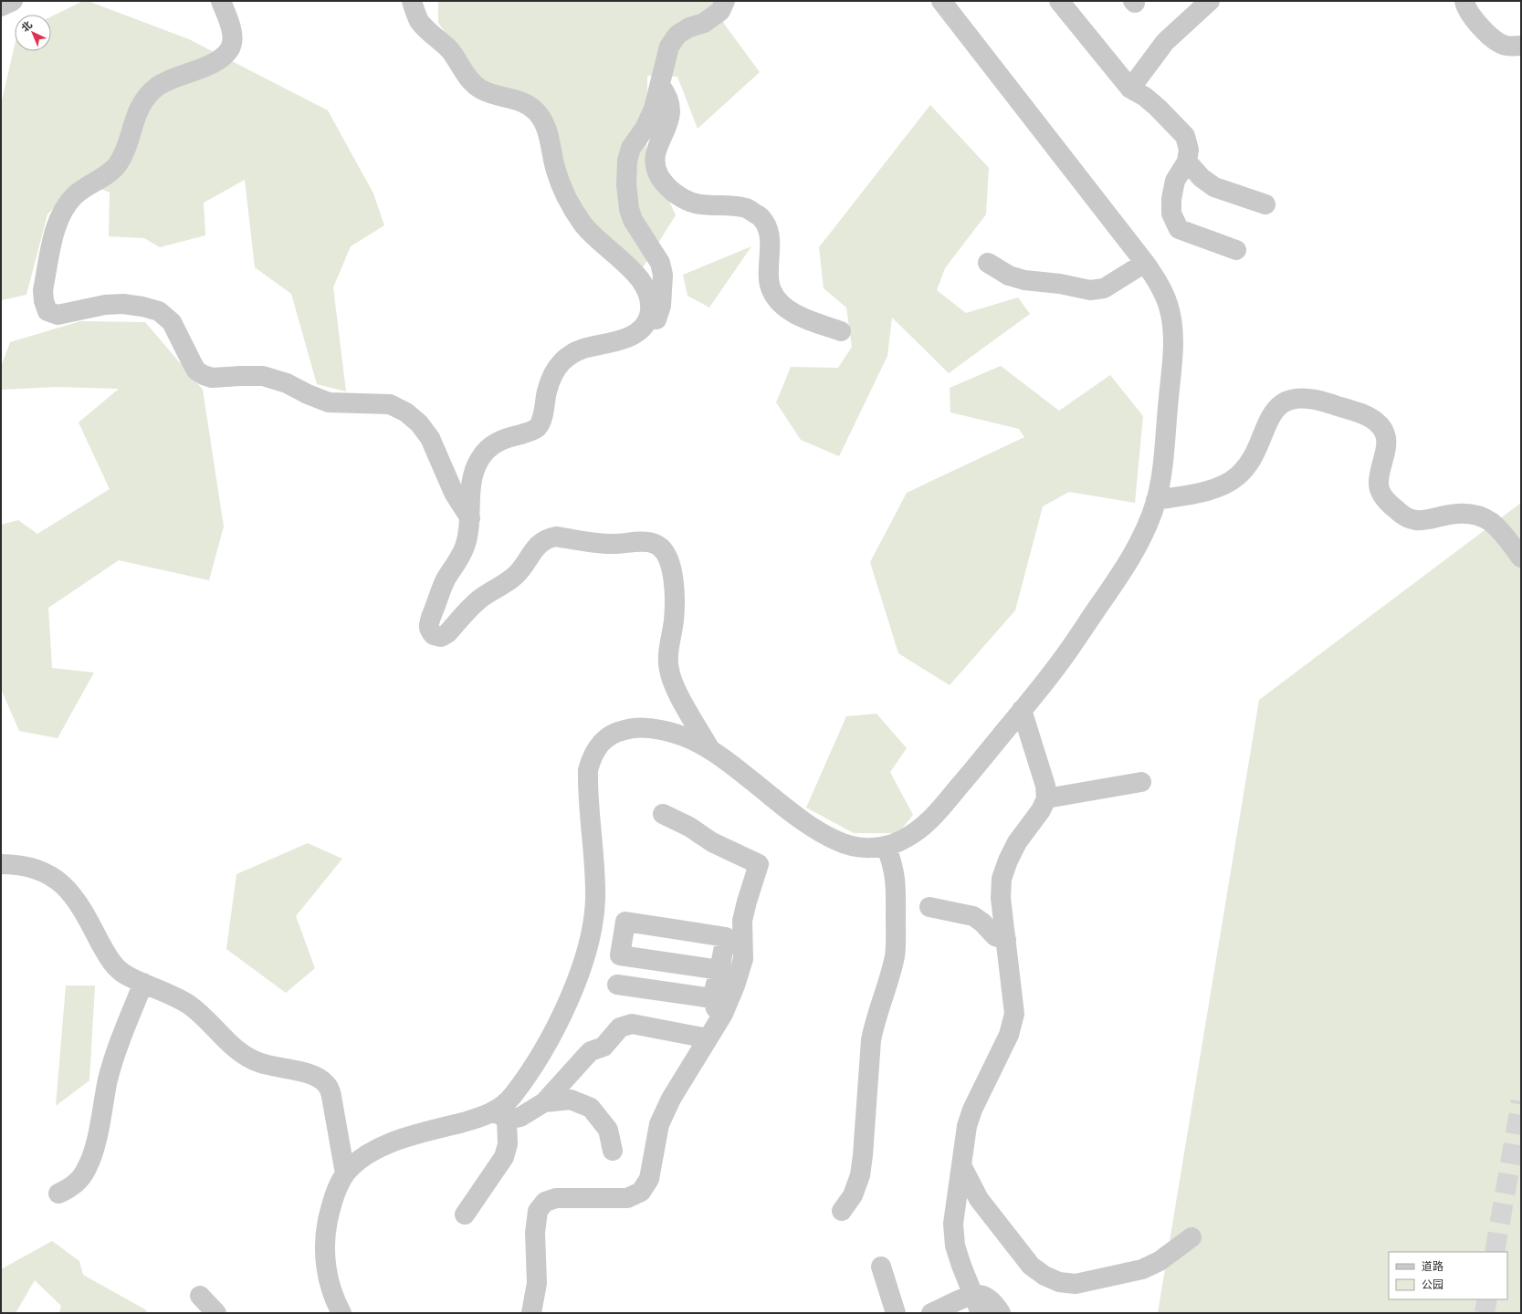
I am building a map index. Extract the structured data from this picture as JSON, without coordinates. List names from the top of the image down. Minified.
{"legend":["道路","公园"],"north":"top left"}
